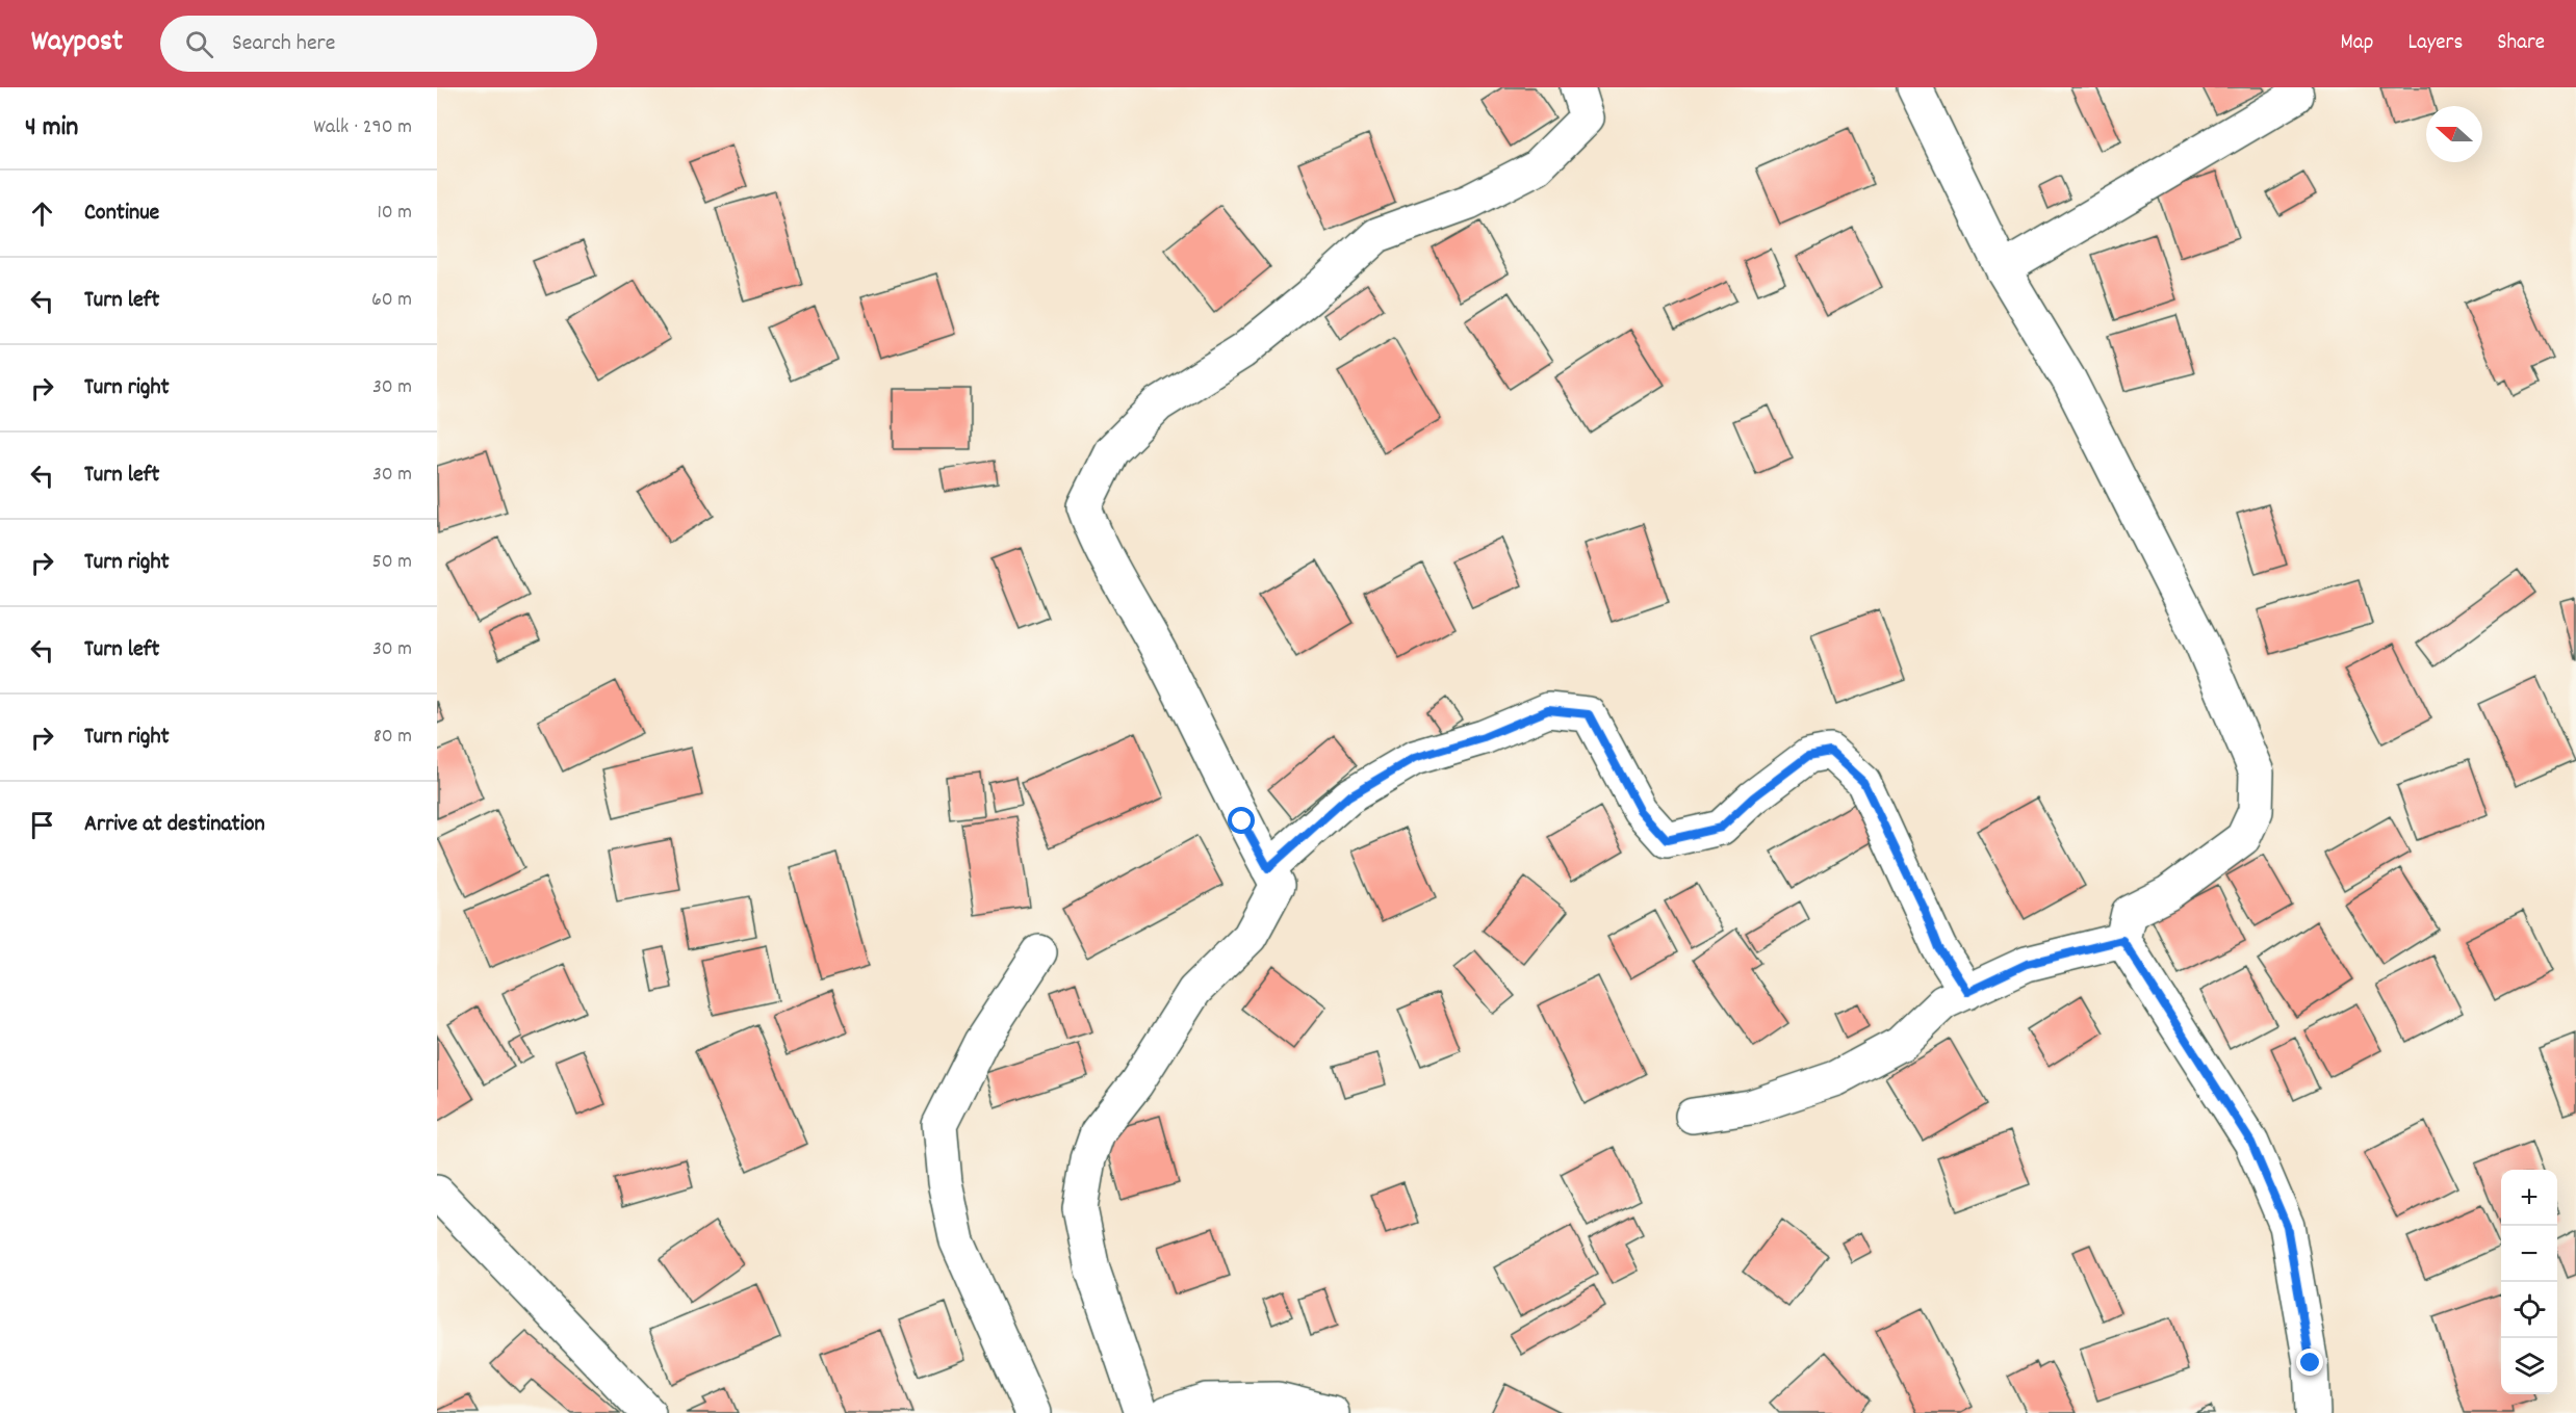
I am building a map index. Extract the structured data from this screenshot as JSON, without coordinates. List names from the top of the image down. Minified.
{"north":"left","page":{"header":"Waypost","search":"Search here","nav":["Map","Layers","Share"],"heading":["4 min","Walk · 290 m"],"list":[["Continue","10 m"],["Turn left","60 m"],["Turn right","30 m"],["Turn left","30 m"],["Turn right","50 m"],["Turn left","30 m"],["Turn right","80 m"],"Arrive at destination"],"map_buttons":["+","−"]}}
